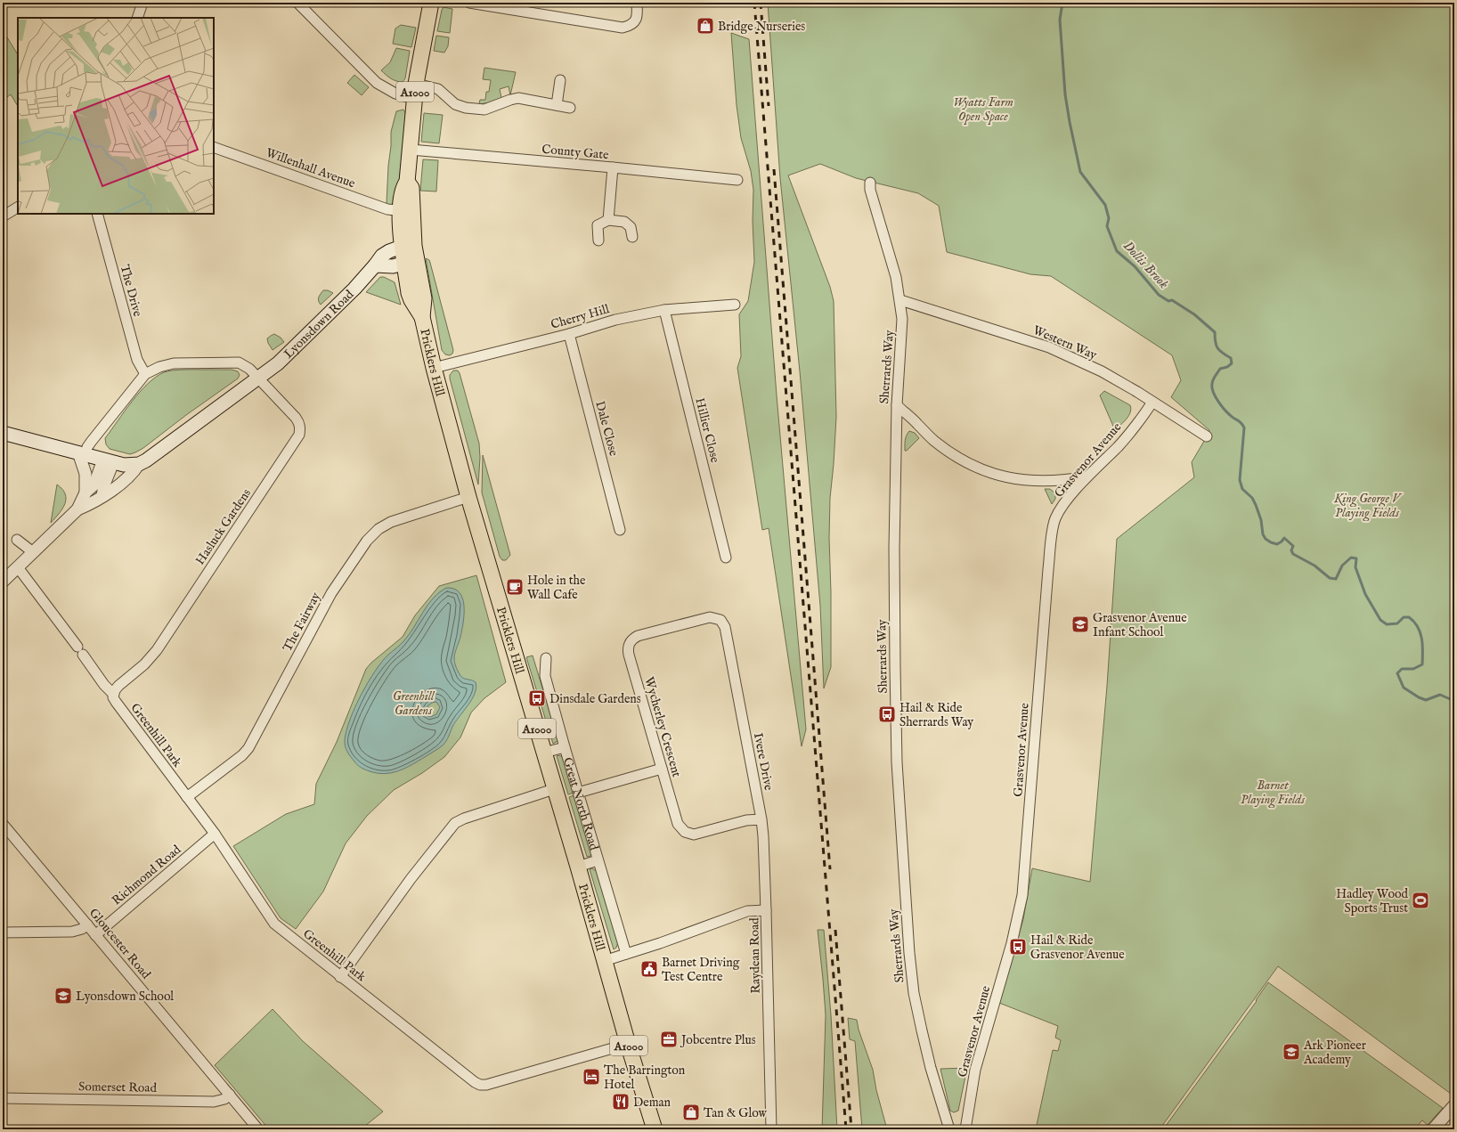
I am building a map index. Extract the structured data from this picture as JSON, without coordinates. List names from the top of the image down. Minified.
{"streets":{"main road":["A1000","Lyonsdown Road","Pricklers Hill"],"street":["County Gate","Willenhall Avenue","The Drive","Cherry Hill","Western Way","Sherrards Way","Dale Close","Hillier Close","Grasvenor Avenue","Hasluck Gardens","The Fairway","Wycherley Crescent","Greenhill Park","Ivere Drive","Great North Road","Richmond Road","Gloucester Road","Raydean Road","Somerset Road"]},"crossings":[["A1000","County Gate"],["A1000","Willenhall Avenue"],["A1000","Lyonsdown Road"],["A1000","Pricklers Hill"],["A1000","Greenhill Park"],["A1000","Raydean Road"],["Cherry Hill","Pricklers Hill"],["Cherry Hill","Dale Close"],["Cherry Hill","Hillier Close"],["Lyonsdown Road","Pricklers Hill"],["Lyonsdown Road","Hasluck Gardens"],["Lyonsdown Road","Greenhill Park"],["Western Way","Sherrards Way"],["Western Way","Grasvenor Avenue"],["Pricklers Hill","The Fairway"],["Pricklers Hill","Great North Road"],["Pricklers Hill","Raydean Road"],["Hasluck Gardens","Greenhill Park"],["The Fairway","Greenhill Park"],["Wycherley Crescent","Ivere Drive"],["Greenhill Park","Richmond Road"],["Ivere Drive","Raydean Road"],["Great North Road","Raydean Road"],["Richmond Road","Gloucester Road"],["Gloucester Road","Somerset Road"]],"water":["Dollis Brook"],"parks":["Wyatts Farm Open Space","King George V Playing Fields","Greenhill Gardens","Barnet Playing Fields"],"places":{"shop":["Bridge Nurseries","Tan & Glow"],"cafe":["Hole in the Wall Cafe"],"school or university":["Grasvenor Avenue Infant School","Lyonsdown School","Ark Pioneer Academy"],"bus stop":["Dinsdale Gardens","Hail & Ride Sherrards Way","Hail & Ride Grasvenor Avenue"],"sports":["Hadley Wood Sports Trust"],"public building":["Barnet Driving Test Centre"],"office":["Jobcentre Plus"],"hotel":["The Barrington Hotel"],"restaurant":["Deman"]}}
